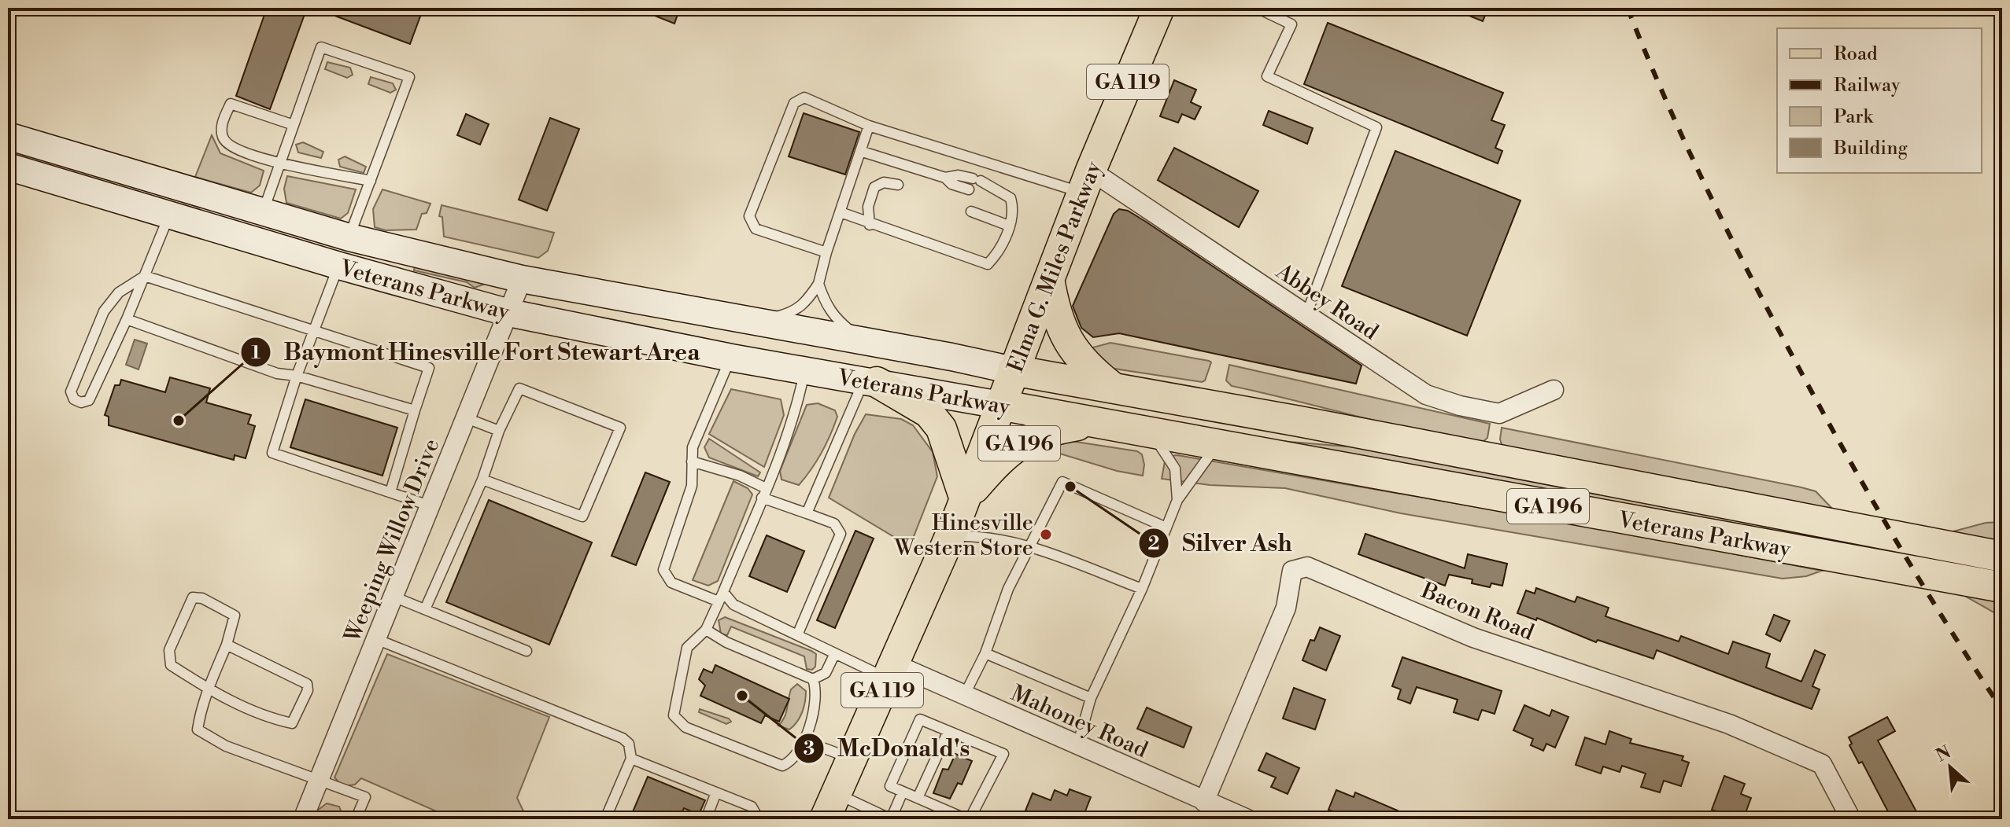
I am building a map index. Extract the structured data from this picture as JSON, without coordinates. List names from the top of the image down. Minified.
{"streets":{"main road":["GA 119","Elma G. Miles Parkway","Veterans Parkway","GA 196"],"street":["Abbey Road","Weeping Willow Drive","Bacon Road","Mahoney Road"]},"crossings":[["GA 119","Elma G. Miles Parkway"],["GA 119","Mahoney Road"],["Elma G. Miles Parkway","Veterans Parkway"],["Elma G. Miles Parkway","Abbey Road"],["Elma G. Miles Parkway","GA 196"],["Veterans Parkway","GA 196"],["Veterans Parkway","Weeping Willow Drive"],["Bacon Road","Mahoney Road"]],"places":["Baymont Hinesville Fort Stewart Area","Silver Ash","Hinesville Western Store","McDonald's"],"legend":["Road","Railway","Park","Building"],"north":"top left"}
